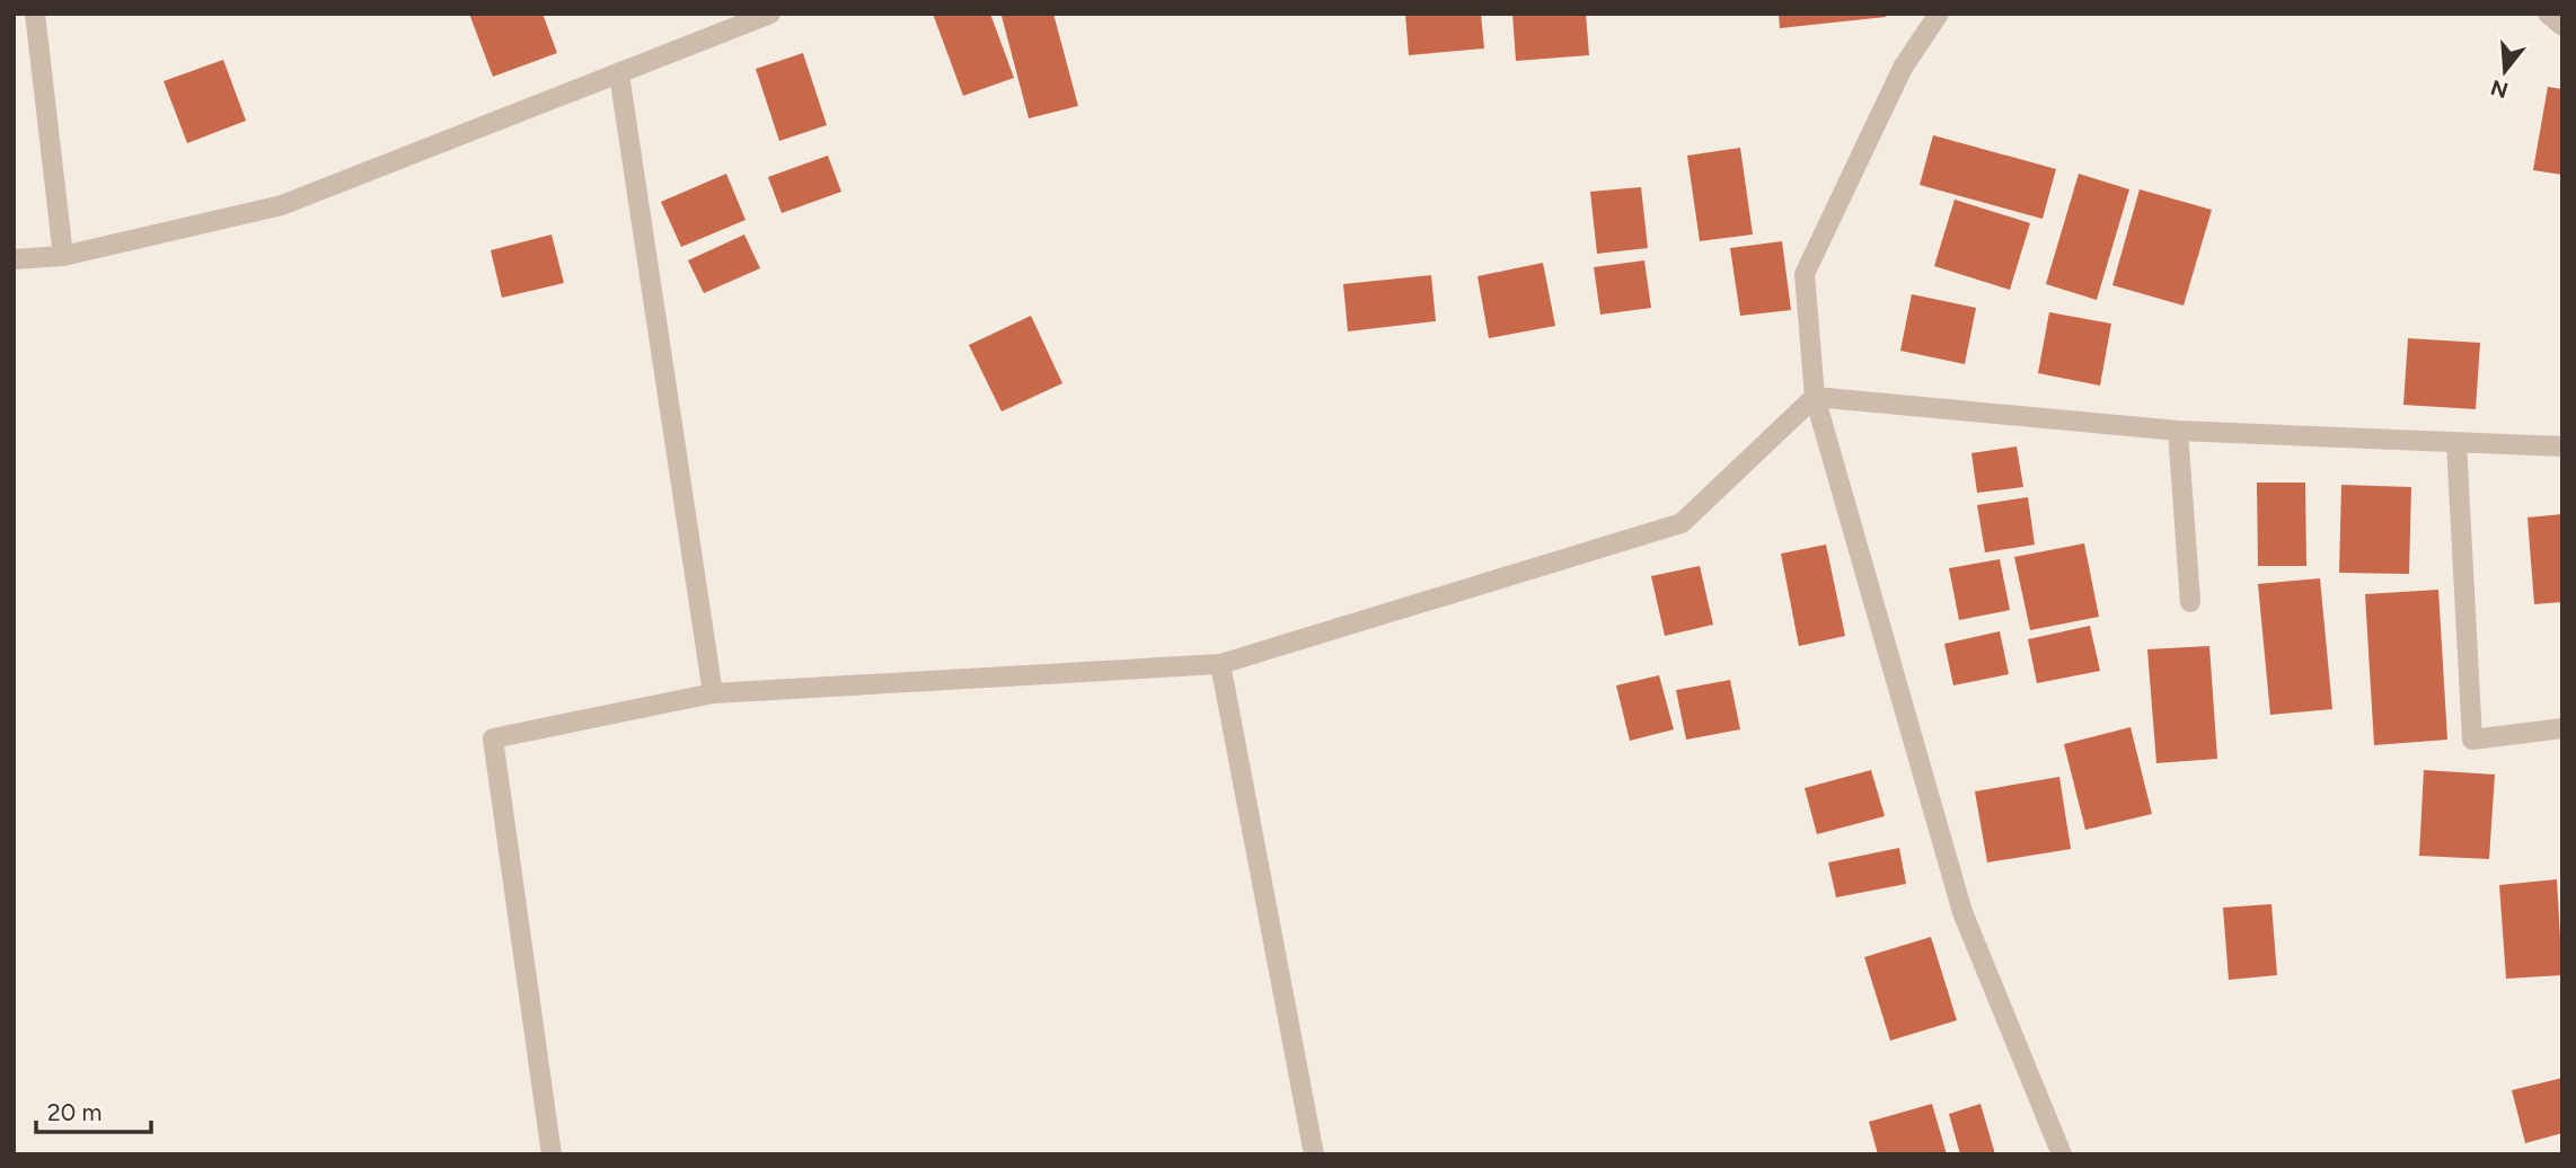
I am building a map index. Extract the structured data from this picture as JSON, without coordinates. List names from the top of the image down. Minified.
{"scale_bar":"20 m","north":"bottom"}
